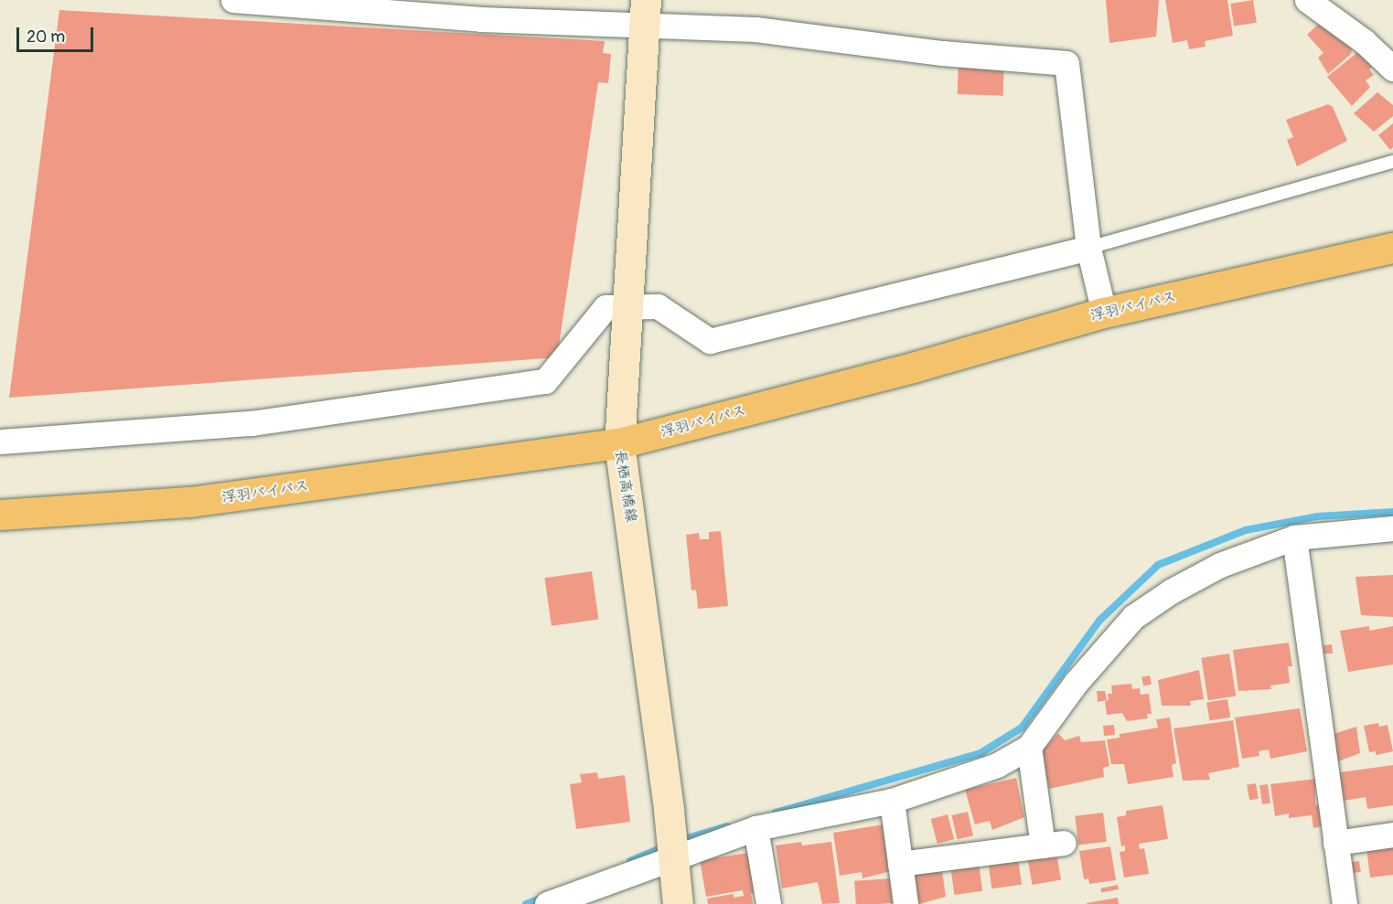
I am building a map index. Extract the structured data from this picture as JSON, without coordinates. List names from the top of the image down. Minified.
{"streets":{"highway":["浮羽バイパス"],"main road":["長栖高橋線"]},"crossings":[["浮羽バイパス","長栖高橋線"]],"scale_bar":"20 m"}
